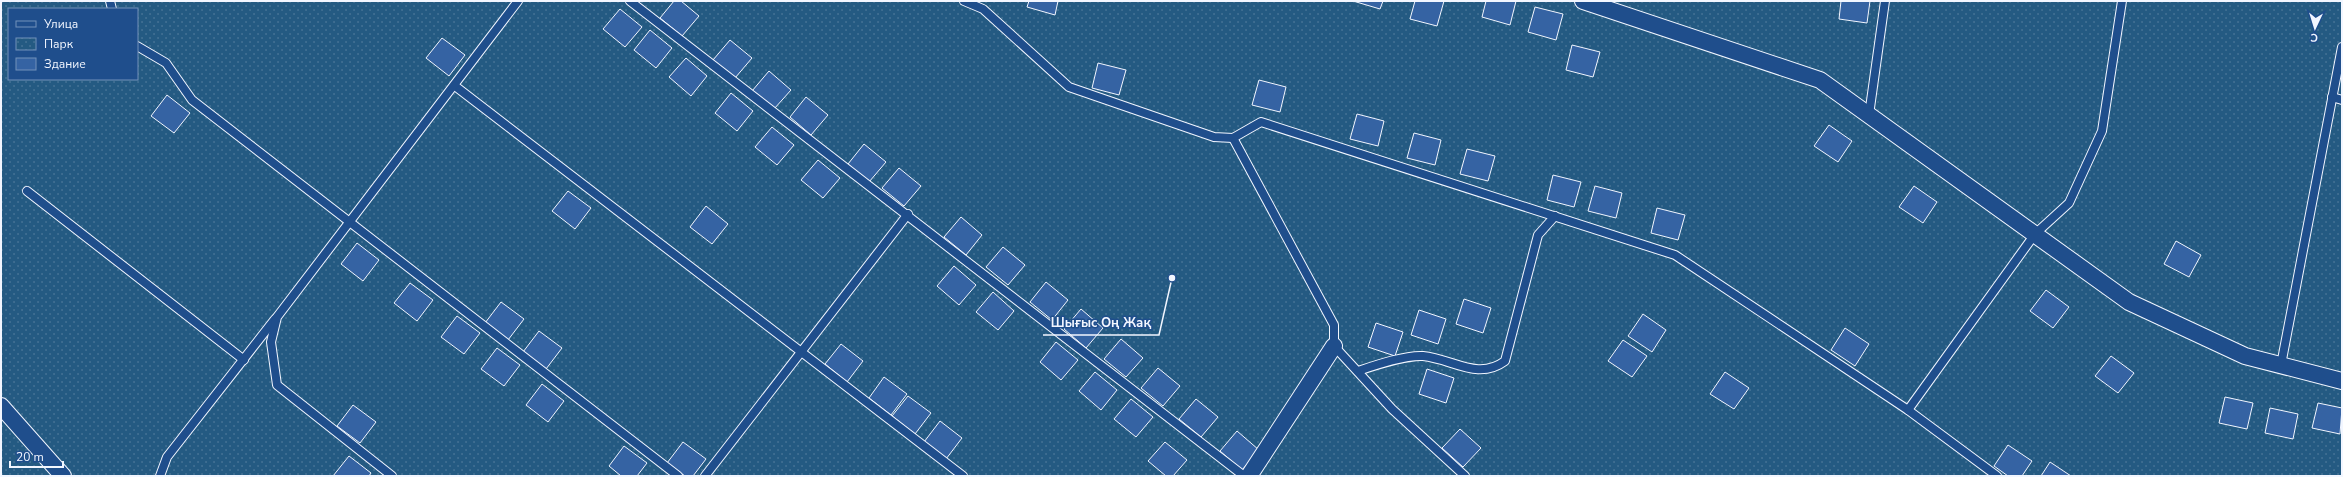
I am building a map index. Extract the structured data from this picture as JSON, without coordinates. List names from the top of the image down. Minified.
{"places":["Шығыс Оң Жақ"],"legend":["Улица","Парк","Здание"],"scale_bar":"20 m","north":"bottom"}
